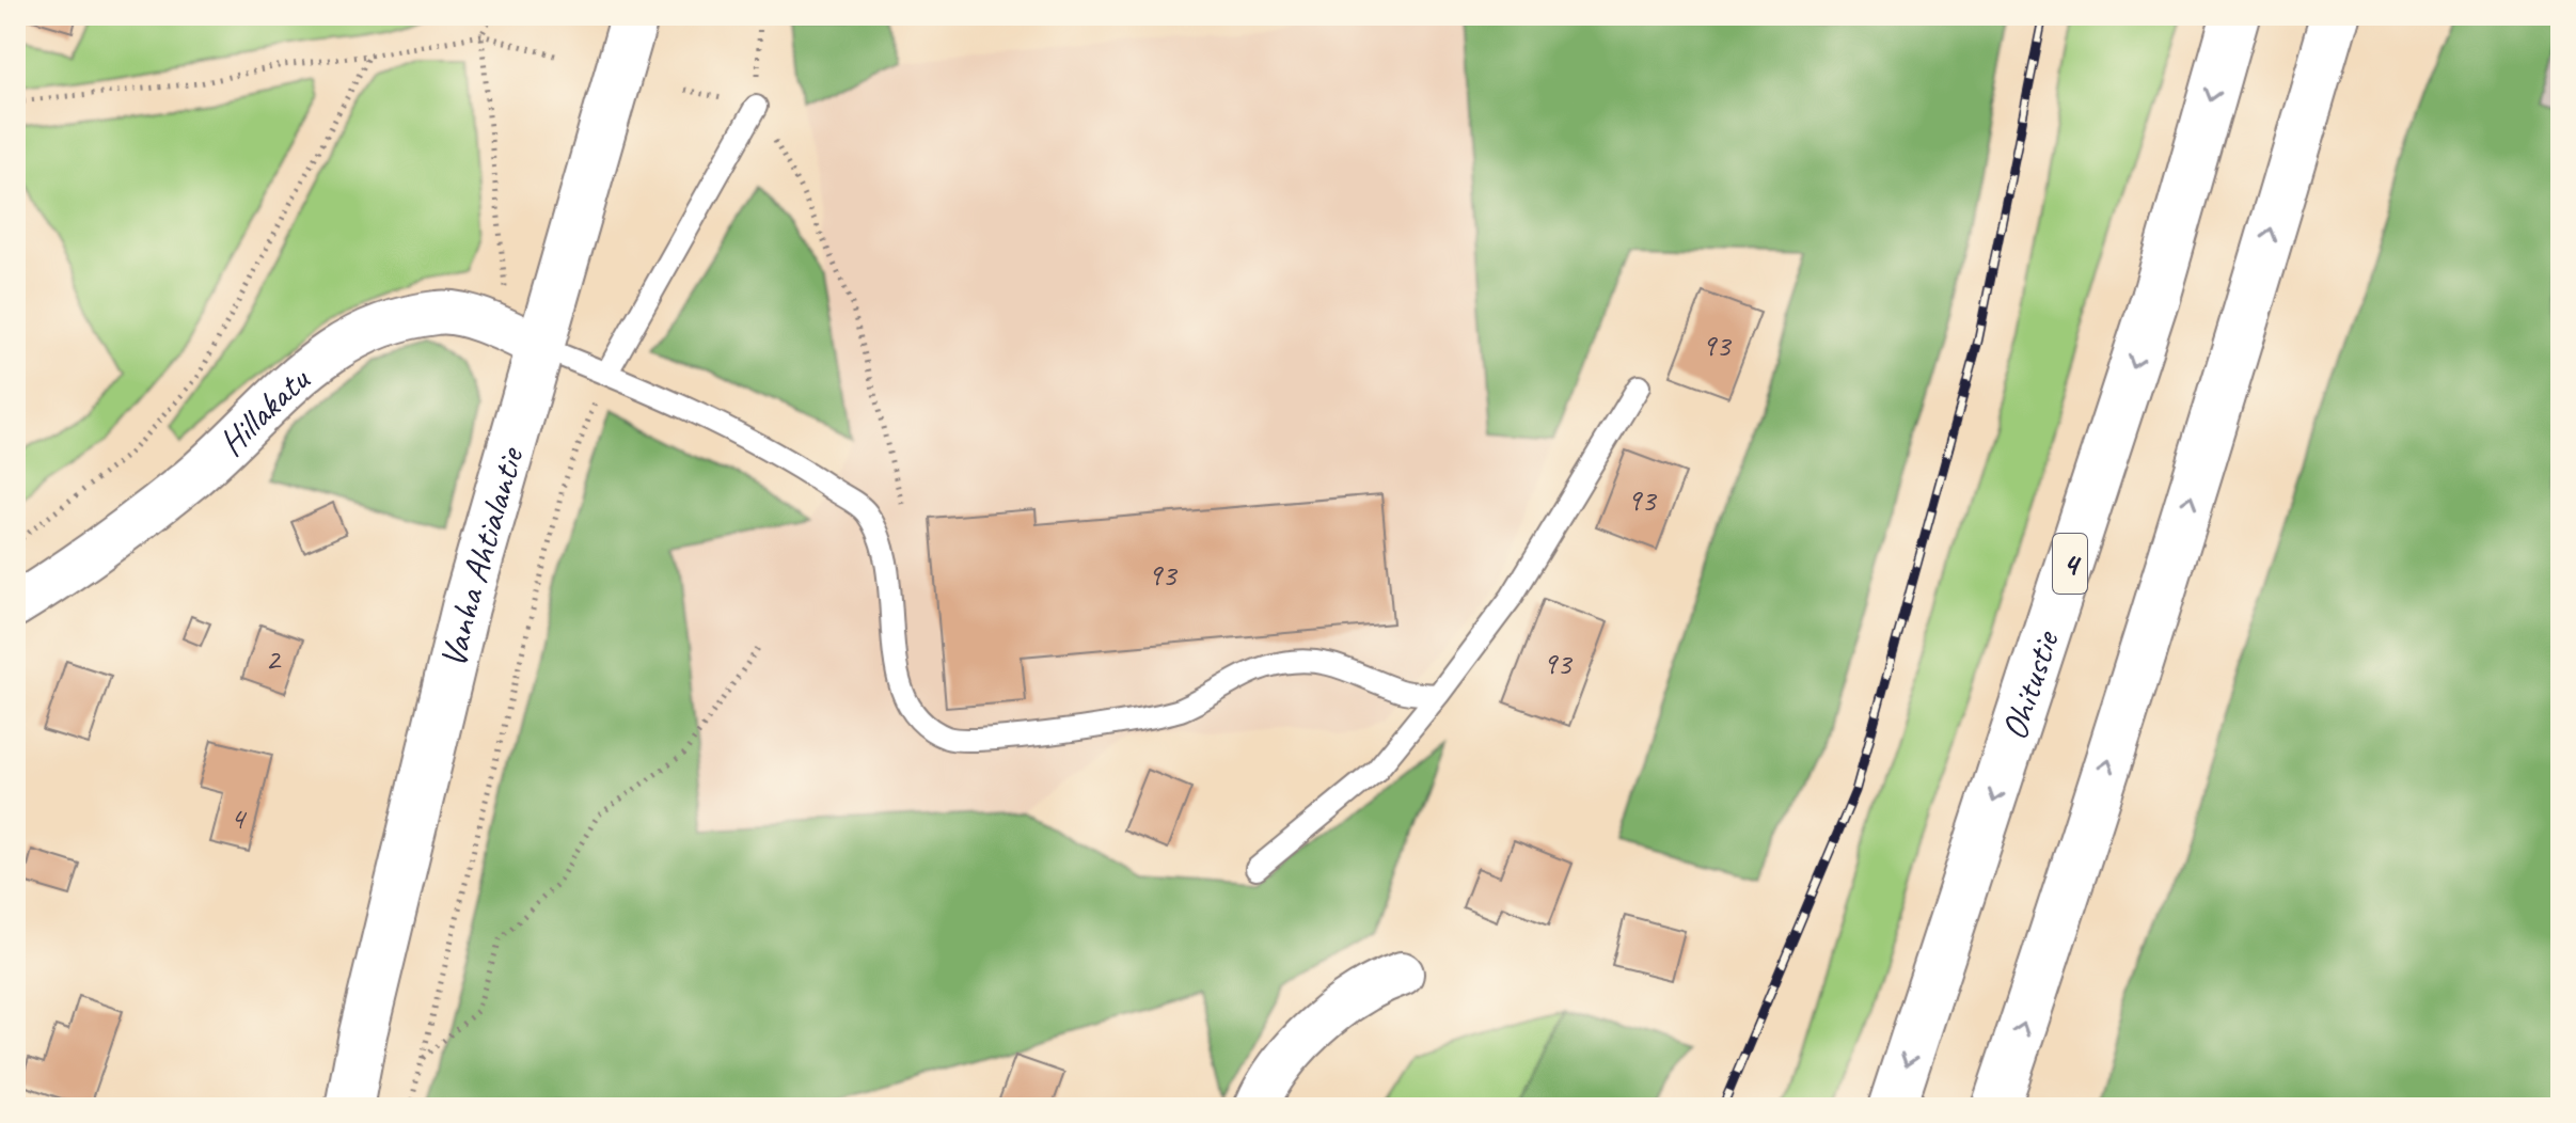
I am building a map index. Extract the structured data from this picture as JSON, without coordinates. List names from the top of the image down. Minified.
{"streets":{"main road":["Vanha Ahtialantie","4","Ohitustie"],"street":["Hillakatu"]},"crossings":[["Hillakatu","Vanha Ahtialantie"]],"house_numbers":["93","93","93","2","93","4"]}
